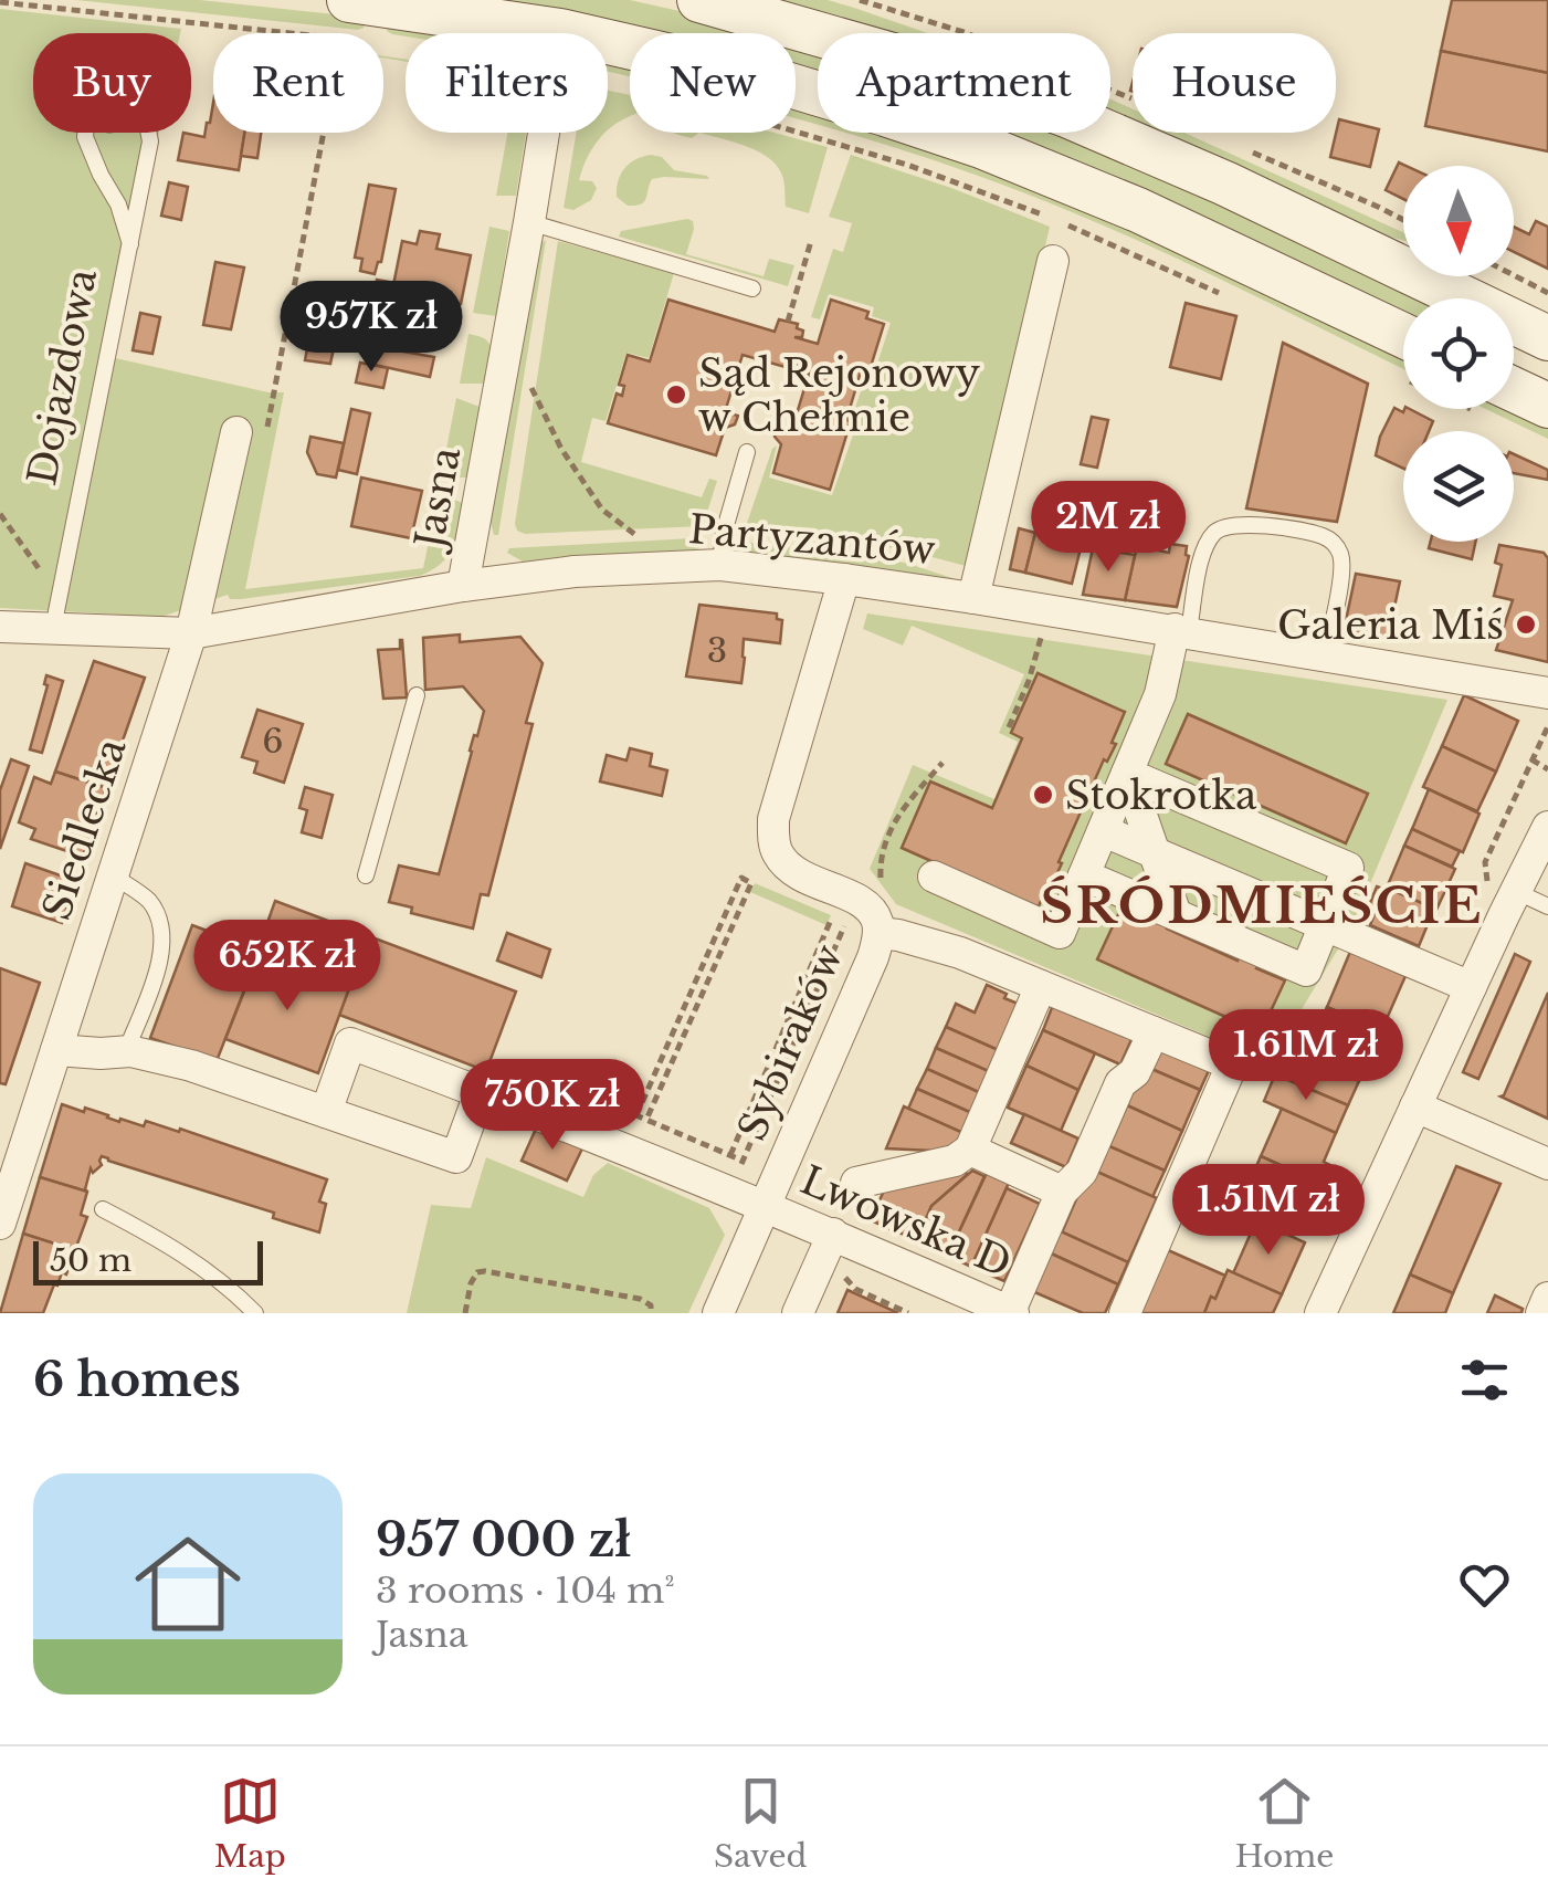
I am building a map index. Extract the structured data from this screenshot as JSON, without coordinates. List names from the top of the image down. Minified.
{"streets":{"street":["Jasna","Partyzantów","Siedlecka","Sybiraków","Lwowska D"],"lane":["Dojazdowa"]},"crossings":[["Dojazdowa","Partyzantów"],["Jasna","Partyzantów"],["Partyzantów","Siedlecka"],["Partyzantów","Sybiraków"],["Sybiraków","Lwowska D"]],"districts":["ŚRÓDMIEŚCIE"],"places":["Sąd Rejonowy w Chełmie","Galeria Miś","Stokrotka"],"house_numbers":["3","6"],"scale_bar":"50 m","north":"bottom","page":{"chip":["Buy","Rent","Filters","New","Apartment","House"],"price":["957K zł","2M zł","652K zł","1.61M zł","750K zł","1.51M zł"],"scale":"50 m","heading":"6 homes","list":[{"name":"957 000 zł","note":"3 rooms · 104 m² · Jasna"}],"tabs":["Map","Saved","Home"]}}
